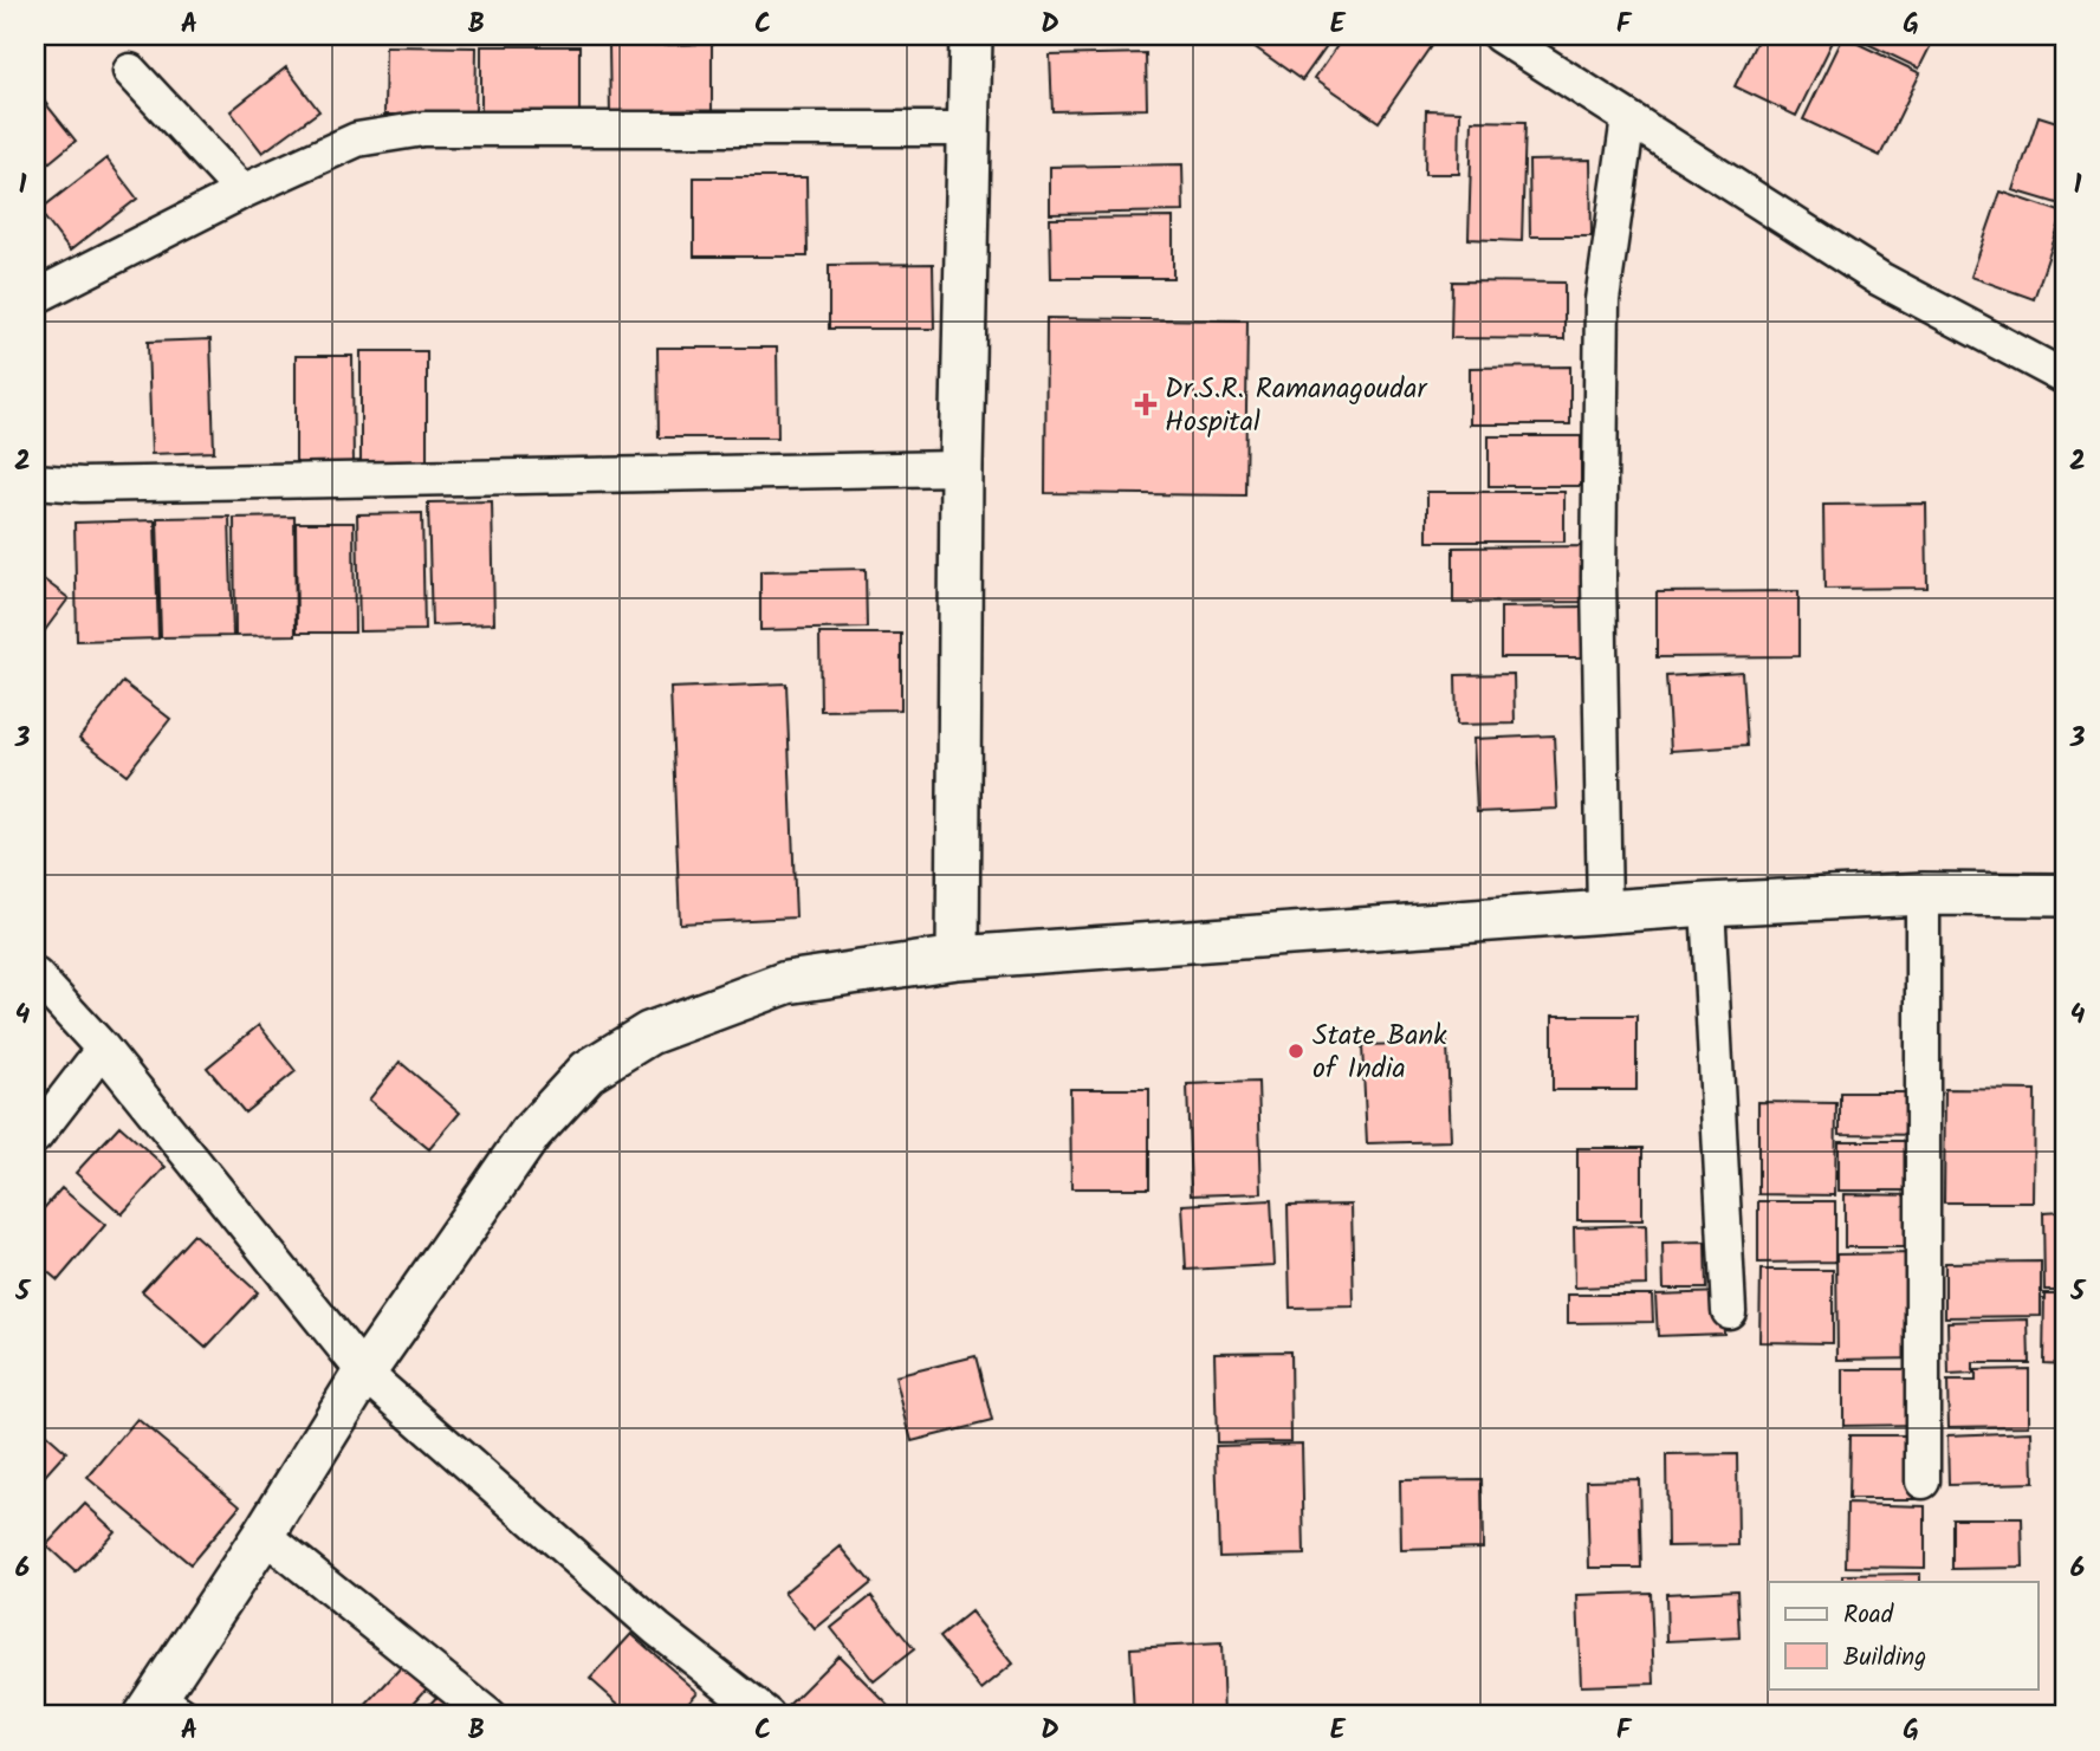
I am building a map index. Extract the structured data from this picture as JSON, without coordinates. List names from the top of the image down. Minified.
{"places":{"health":["Dr.S.R. Ramanagoudar Hospital"],"other":["State Bank of India"]},"legend":["Road","Building"],"grid":{"columns":["A","B","C","D","E","F","G"],"rows":["1","2","3","4","5","6"]}}
